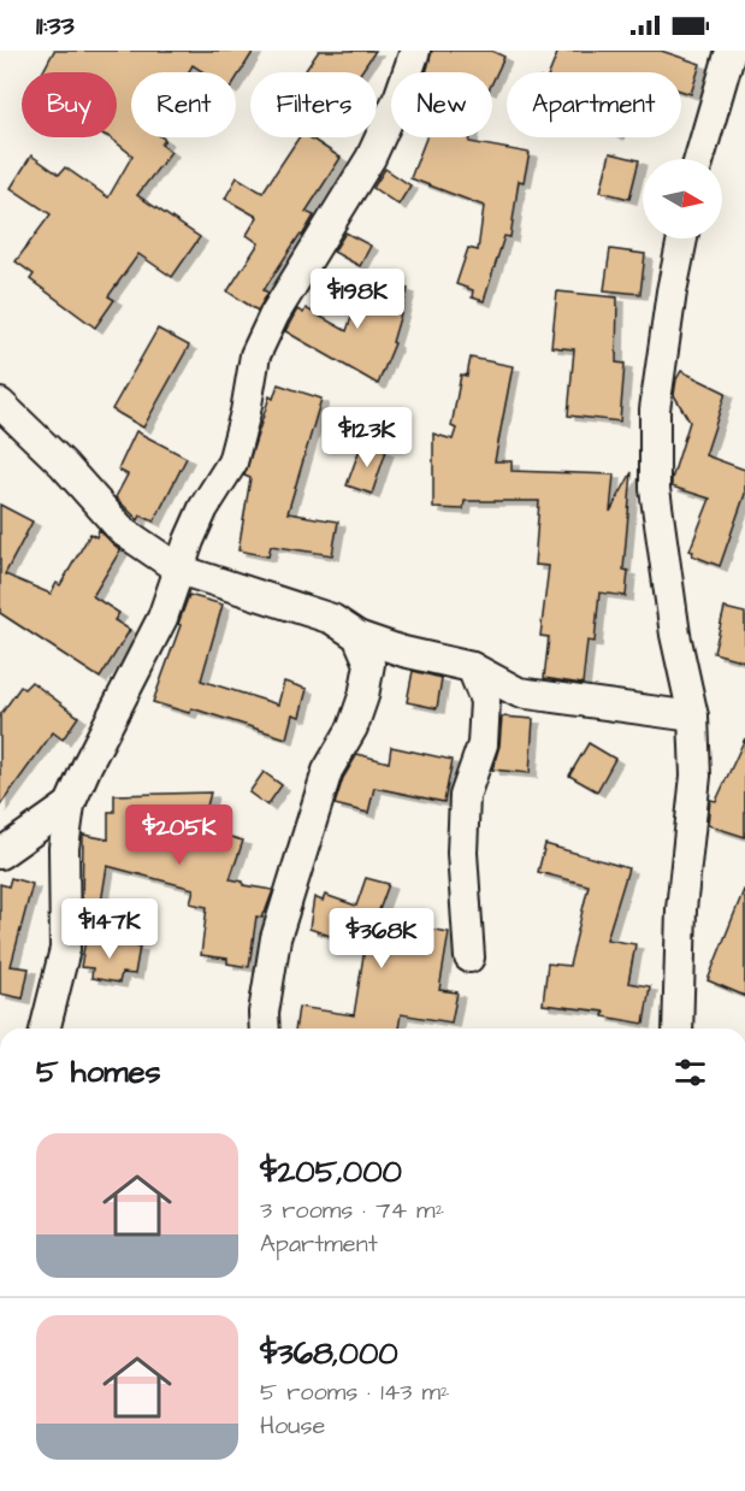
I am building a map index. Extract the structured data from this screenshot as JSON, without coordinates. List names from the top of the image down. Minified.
{"north":"right","page":{"status":"11:33","chip":["Buy","Rent","Filters","New","Apartment"],"price":["$198K","$123K","$205K","$147K","$368K"],"heading":"5 homes","list":[{"name":"$205,000","note":"3 rooms · 74 m² · Apartment"},{"name":"$368,000","note":"5 rooms · 143 m² · House"}]}}
